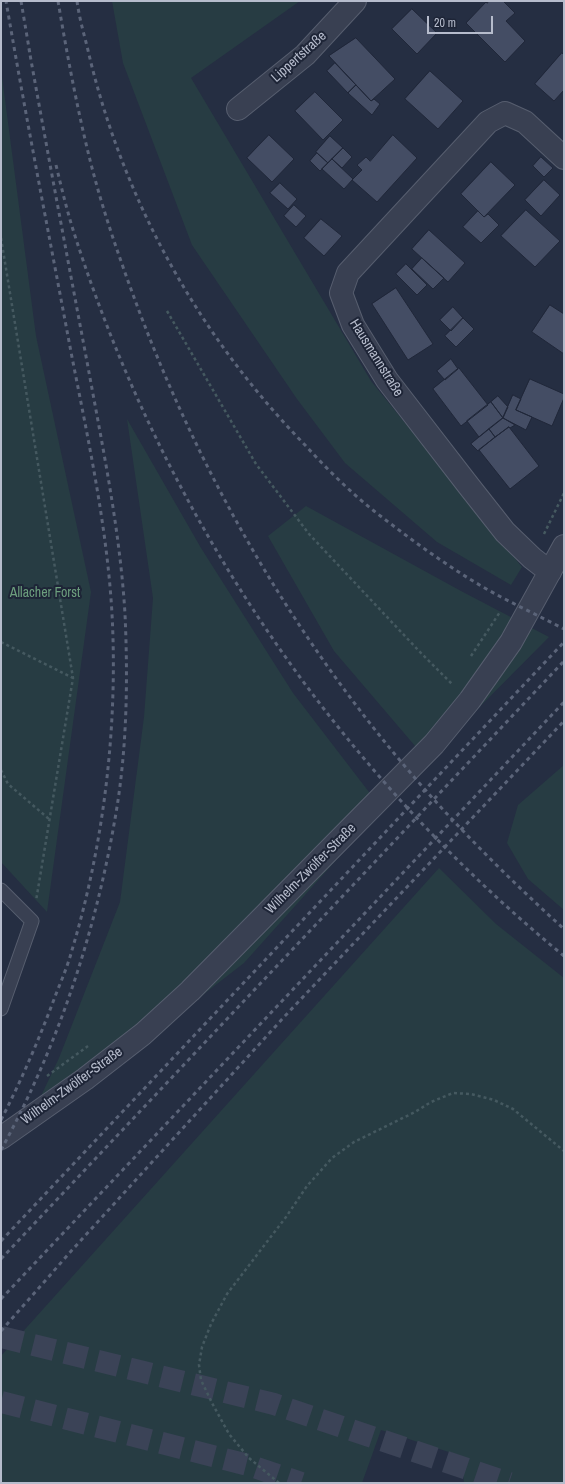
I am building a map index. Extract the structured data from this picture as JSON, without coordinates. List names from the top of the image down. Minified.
{"streets":{"street":["Lippertstraße","Hausmannstraße","Wilhelm-Zwölfer-Straße"]},"crossings":[["Hausmannstraße","Wilhelm-Zwölfer-Straße"]],"parks":["Allacher Forst"],"scale_bar":"20 m"}
